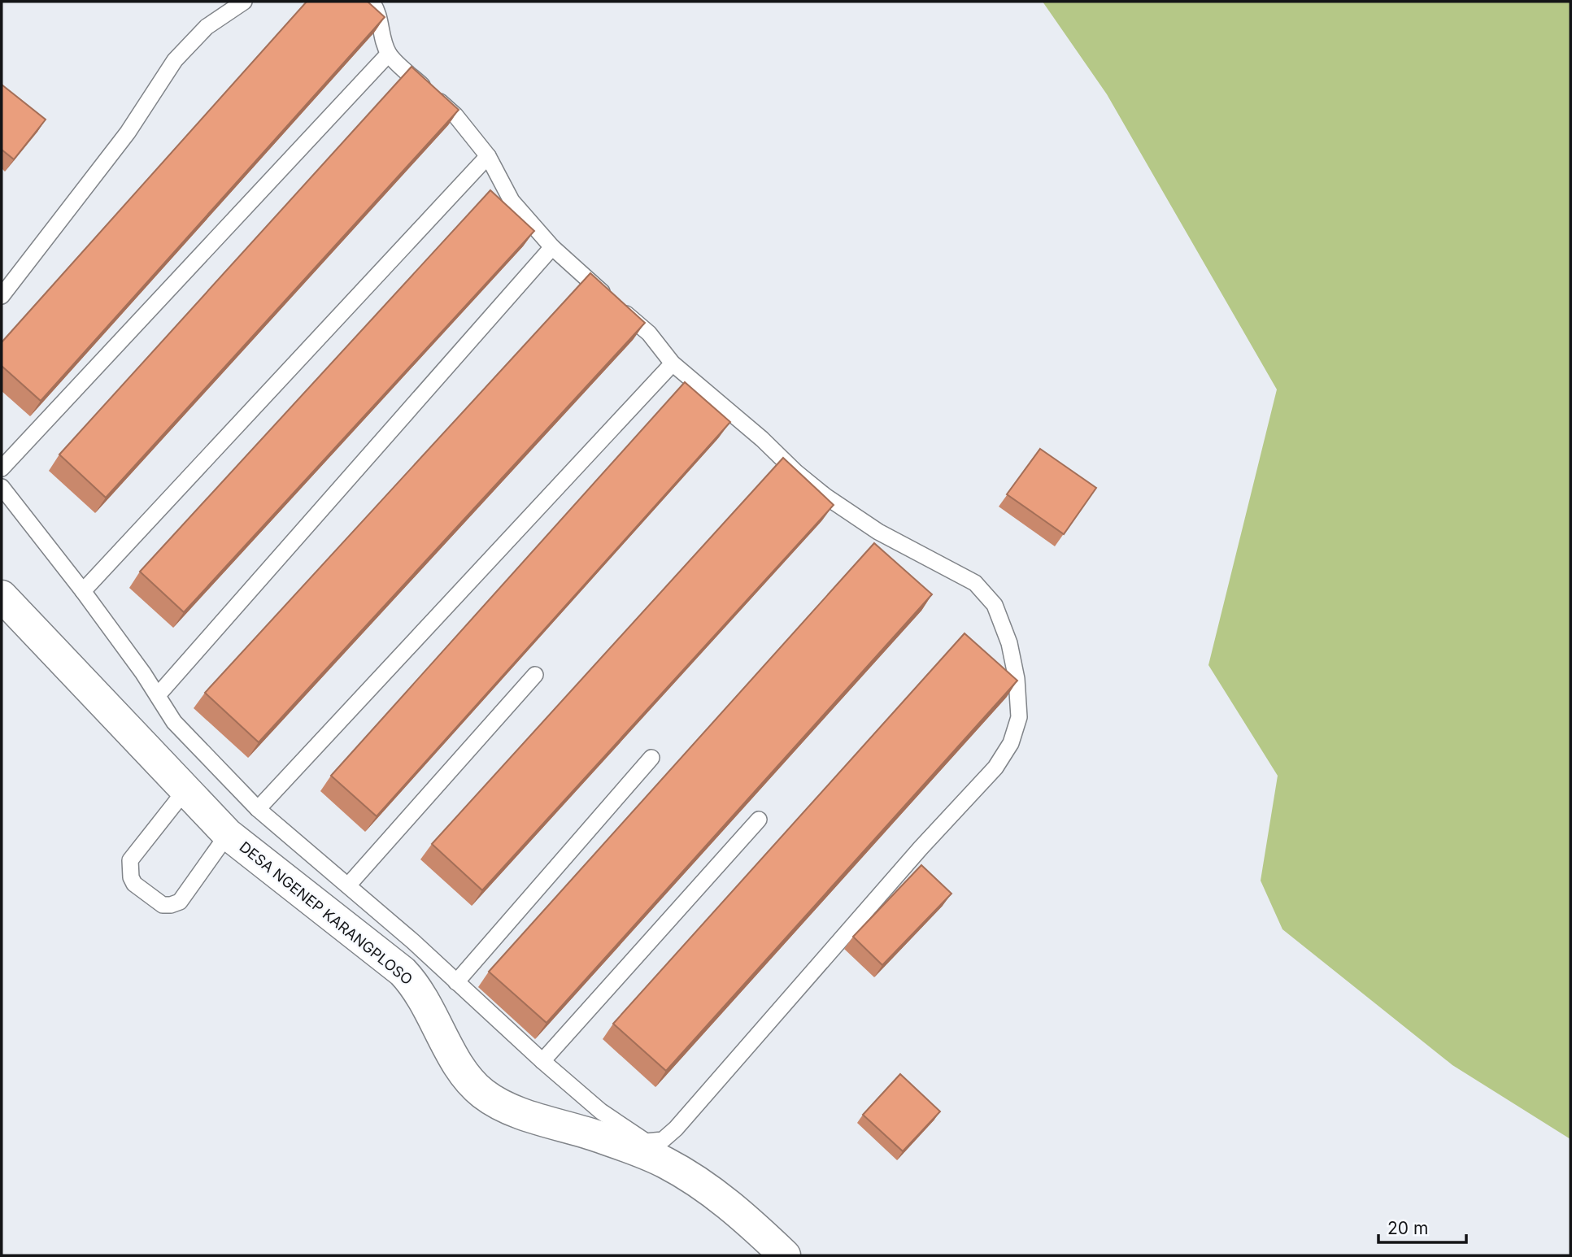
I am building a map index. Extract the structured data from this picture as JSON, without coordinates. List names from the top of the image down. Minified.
{"streets":{"street":["DESA NGENEP KARANGPLOSO"]},"scale_bar":"20 m"}
